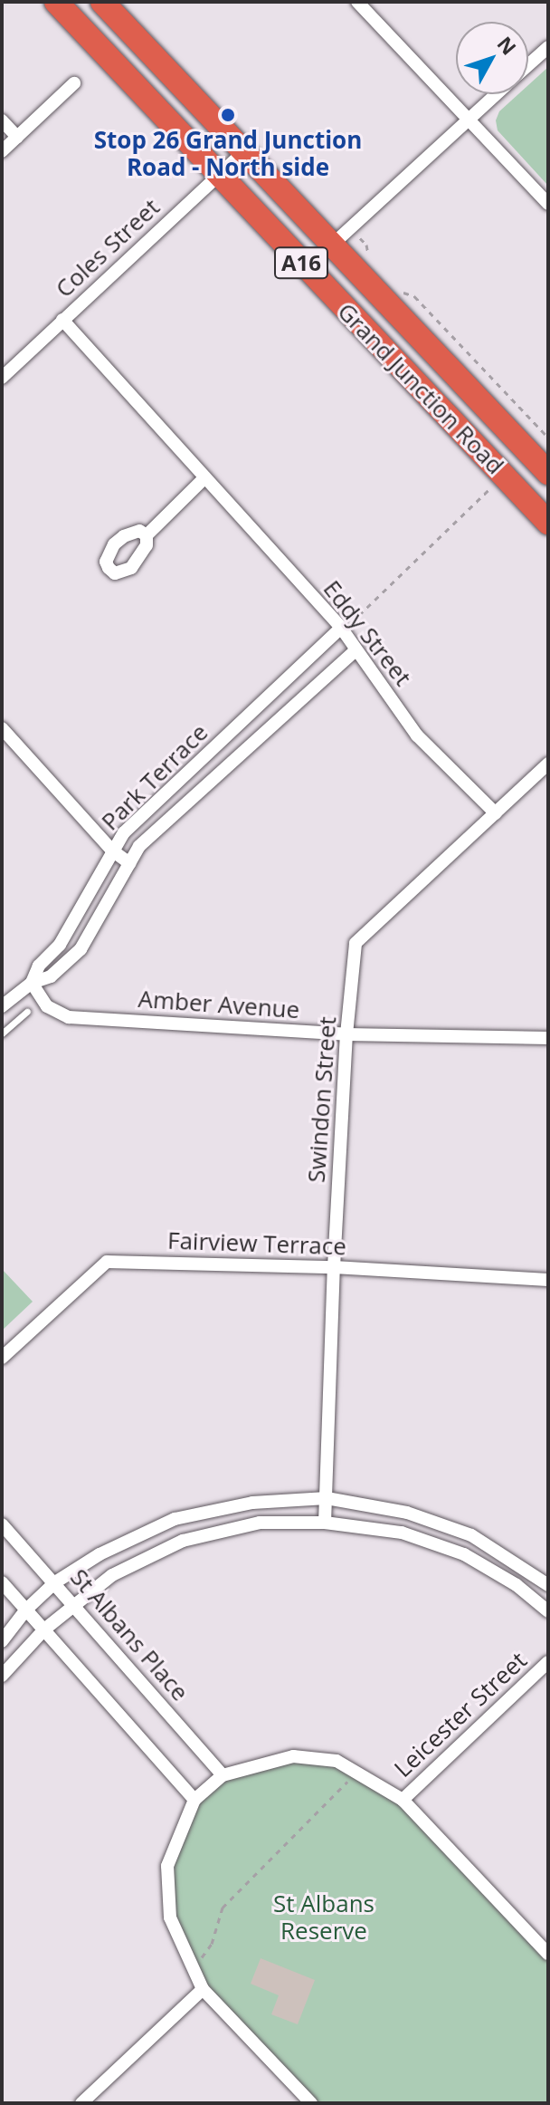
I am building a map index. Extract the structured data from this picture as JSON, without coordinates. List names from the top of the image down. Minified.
{"streets":{"highway":["A16","Grand Junction Road"],"street":["Coles Street","Eddy Street","Park Terrace","Amber Avenue","Swindon Street","Fairview Terrace","St Albans Place","Leicester Street"]},"crossings":[["Coles Street","Grand Junction Road"],["Coles Street","Eddy Street"],["Eddy Street","Park Terrace"],["Eddy Street","Swindon Street"],["Park Terrace","Amber Avenue"],["Amber Avenue","Swindon Street"],["Swindon Street","Fairview Terrace"]],"parks":["St Albans Reserve"],"places":["Stop 26 Grand Junction Road - North side"],"north":"top right"}
